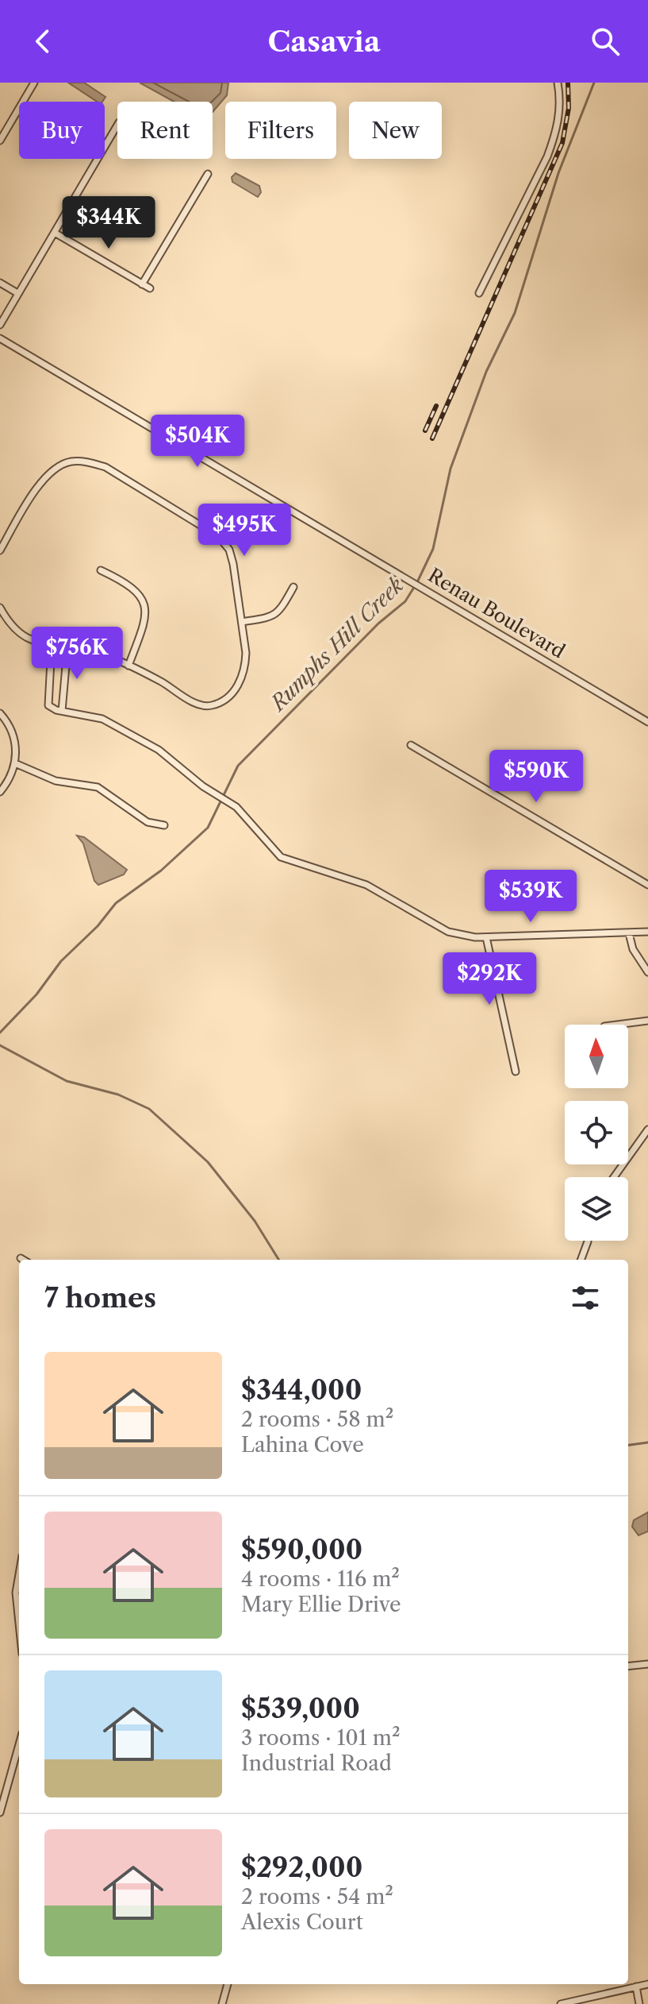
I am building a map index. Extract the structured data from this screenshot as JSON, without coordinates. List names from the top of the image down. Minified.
{"streets":{"street":["Renau Boulevard"]},"water":["Rumphs Hill Creek"],"north":"top","page":{"header":"Casavia","chip":["Buy","Rent","Filters","New"],"price":["$344K","$504K","$495K","$756K","$590K","$539K","$292K"],"heading":"7 homes","list":[{"name":"$344,000","note":"2 rooms · 58 m² · Lahina Cove"},{"name":"$590,000","note":"4 rooms · 116 m² · Mary Ellie Drive"},{"name":"$539,000","note":"3 rooms · 101 m² · Industrial Road"},{"name":"$292,000","note":"2 rooms · 54 m² · Alexis Court"}]}}
